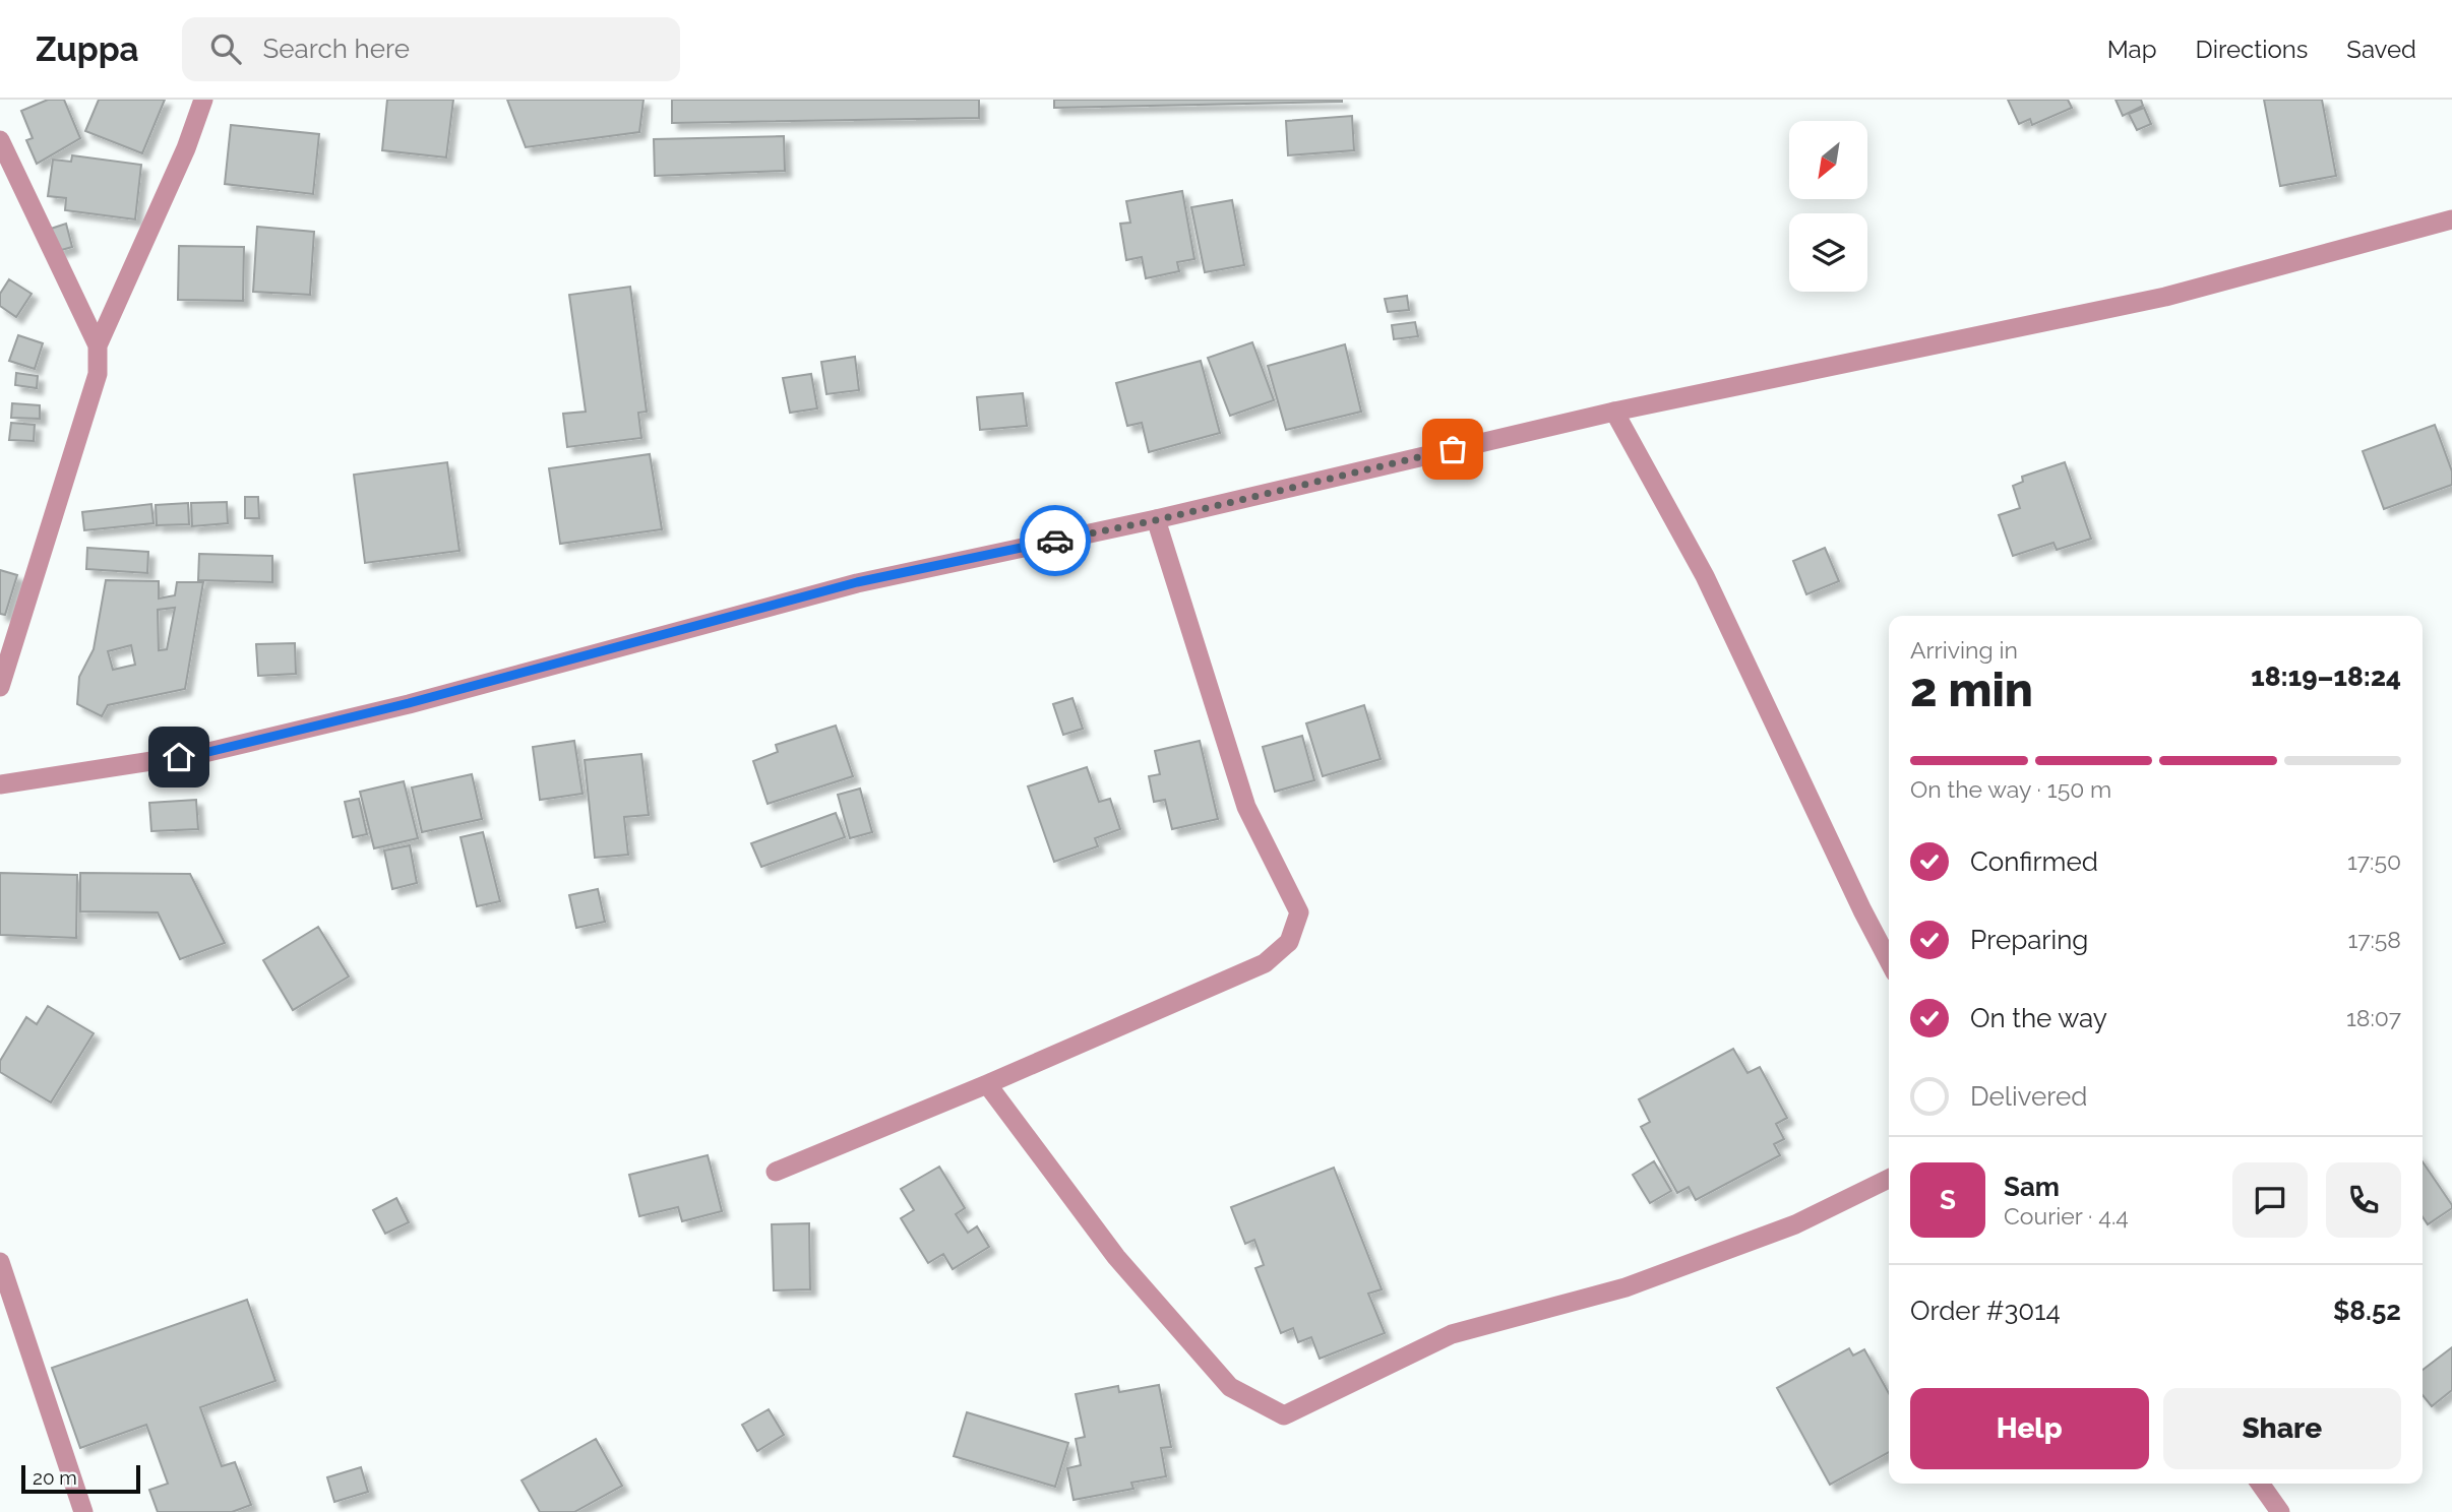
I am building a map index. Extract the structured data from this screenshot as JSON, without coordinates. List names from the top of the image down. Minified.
{"scale_bar":"20 m","north":"bottom left","page":{"header":"Zuppa","search":"Search here","nav":["Map","Directions","Saved"],"heading":["2 min","Arriving in","18:19–18:24"],"panel":["Sam","Courier · 4.4","Order #3014","$8.52"],"bar":"On the way · 150 m","list":[["Confirmed","17:50"],["Preparing","17:58"],["On the way","18:07"],"Delivered"],"round":"S","buttons":["Help","Share"],"scale":"20 m"}}
